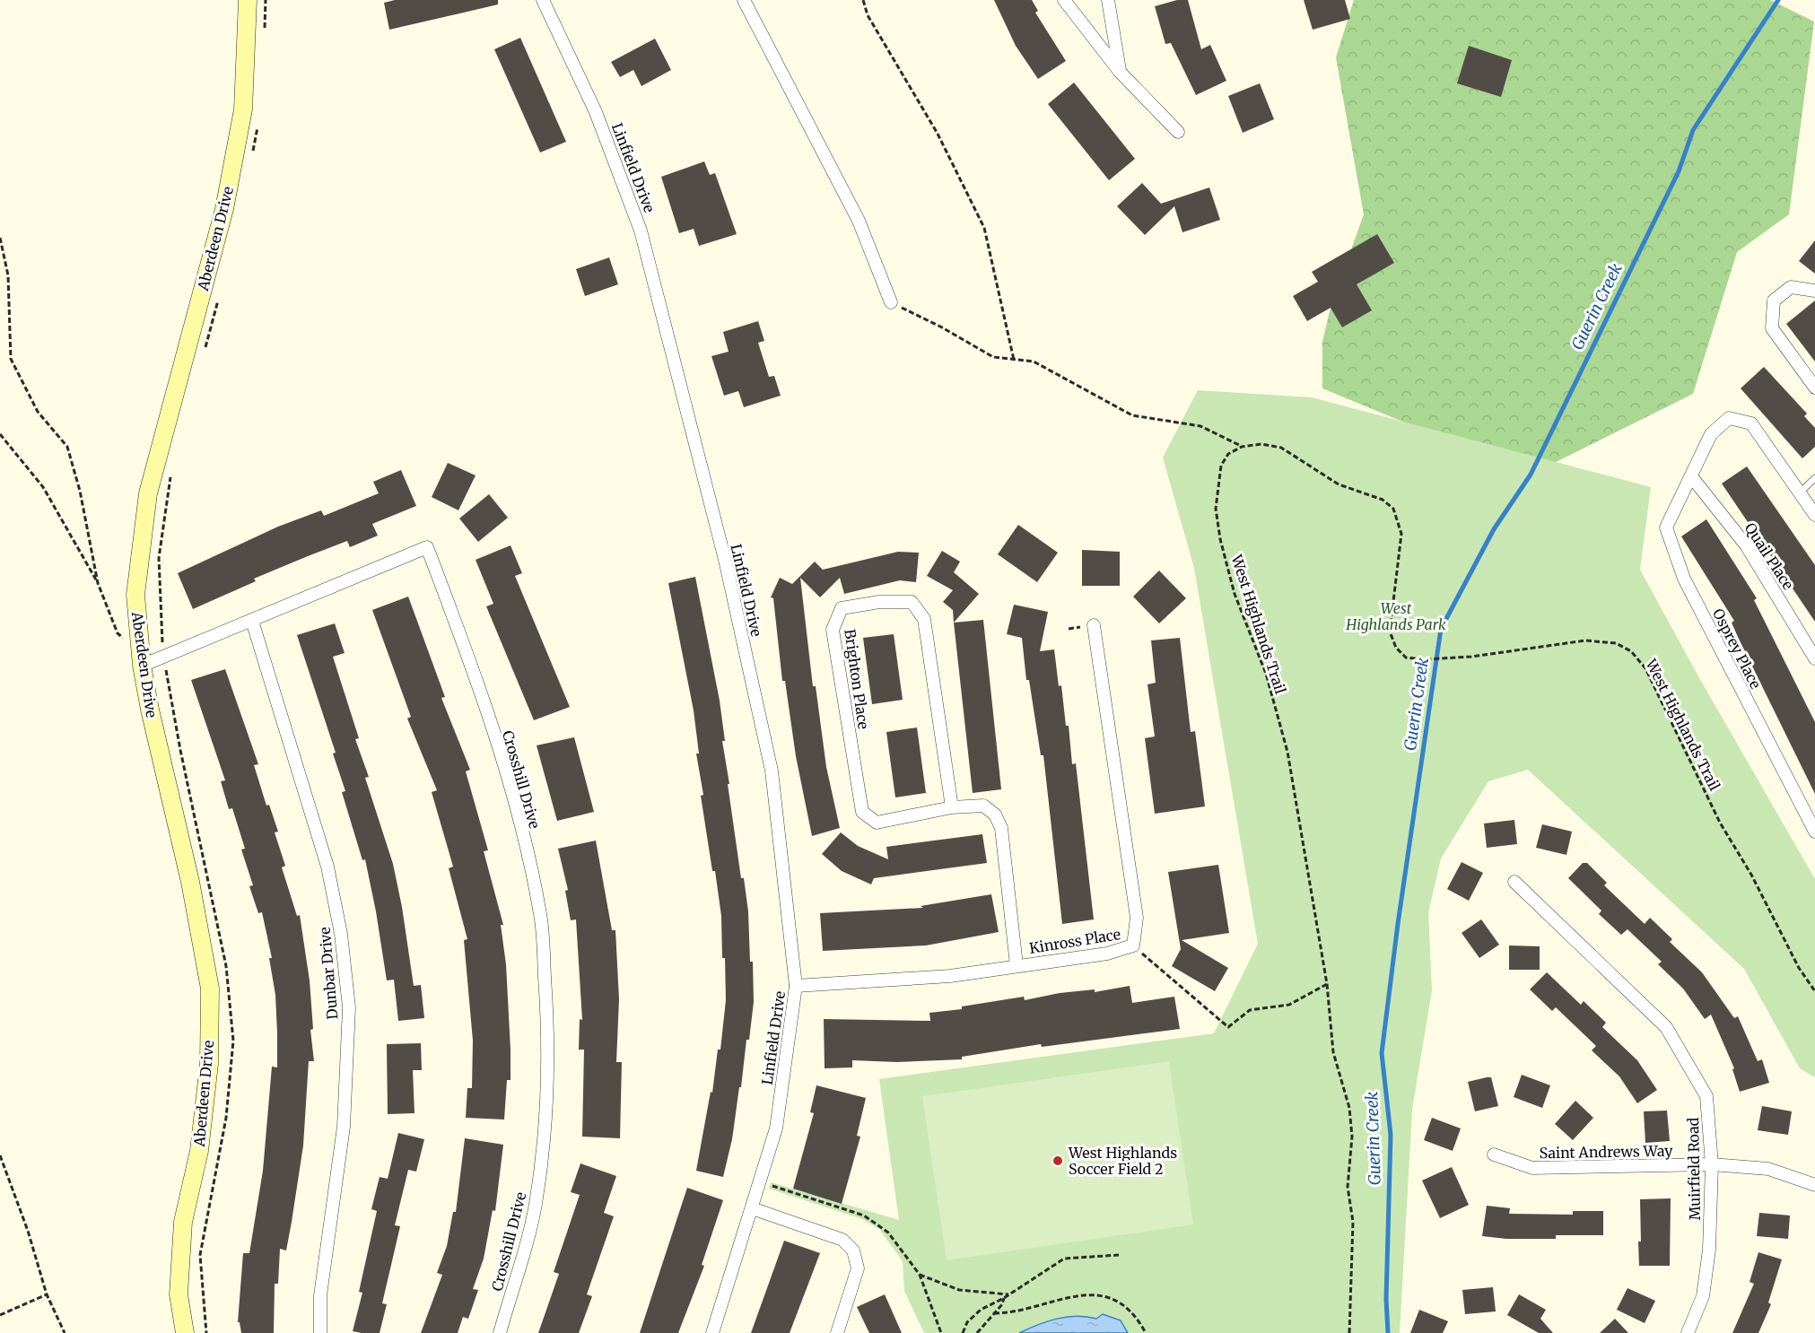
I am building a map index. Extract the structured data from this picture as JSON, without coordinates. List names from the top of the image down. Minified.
{"streets":{"street":["Linfield Drive","Aberdeen Drive","Quail Place","Osprey Place","Brighton Place","Crosshill Drive","Kinross Place","Dunbar Drive","Saint Andrews Way","Muirfield Road"],"path":["West Highlands Trail"]},"crossings":[["Linfield Drive","Kinross Place"],["Aberdeen Drive","Crosshill Drive"],["Quail Place","Osprey Place"],["Brighton Place","Kinross Place"],["Crosshill Drive","Dunbar Drive"],["Saint Andrews Way","Muirfield Road"]],"water":["Guerin Creek"],"parks":["West Highlands Park"],"places":["West Highlands Soccer Field 2"]}
